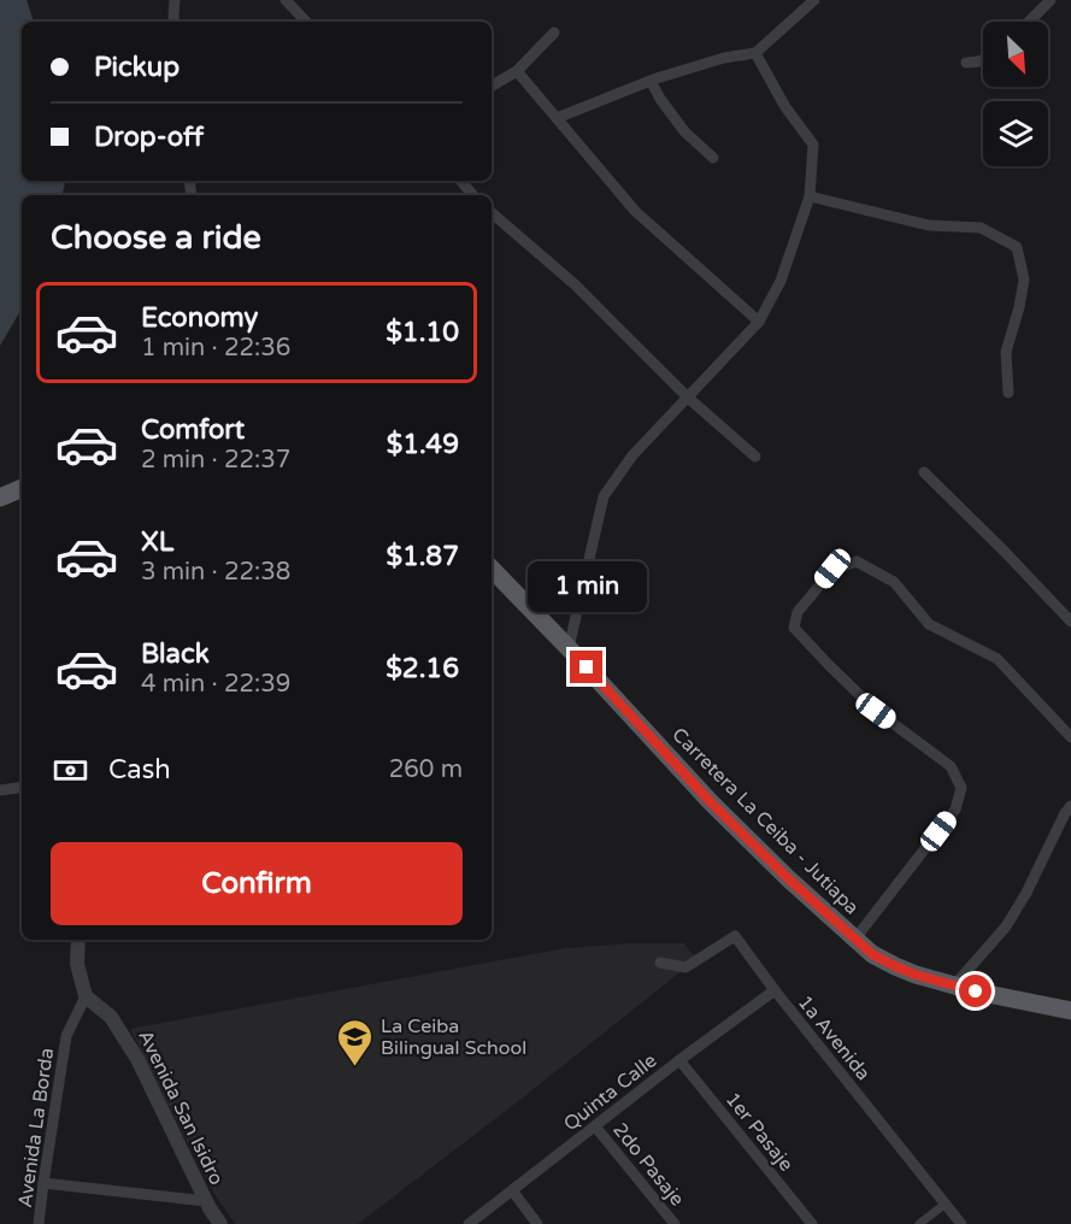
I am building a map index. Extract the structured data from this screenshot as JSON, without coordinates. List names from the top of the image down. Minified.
{"streets":{"main road":["Carretera La Ceiba - Jutiapa"],"street":["1a Avenida","Quinta Calle","Avenida San Isidro","Avenida La Borda","1er Pasaje","2do Pasaje"]},"crossings":[["1a Avenida","Quinta Calle"],["Quinta Calle","1er Pasaje"],["Quinta Calle","2do Pasaje"],["Avenida San Isidro","Avenida La Borda"]],"places":{"school or university":["La Ceiba Bilingual School"]},"north":"bottom right","page":{"banner":["Pickup","Drop-off"],"heading":"Choose a ride","list":[{"name":"Economy","note":"1 min · 22:36","value":"$1.10"},{"name":"Comfort","note":"2 min · 22:37","value":"$1.49"},{"name":"XL","note":"3 min · 22:38","value":"$1.87"},{"name":"Black","note":"4 min · 22:39","value":"$2.16"}],"bubble":"1 min","pay":["Cash","260 m"],"buttons":"Confirm"}}
